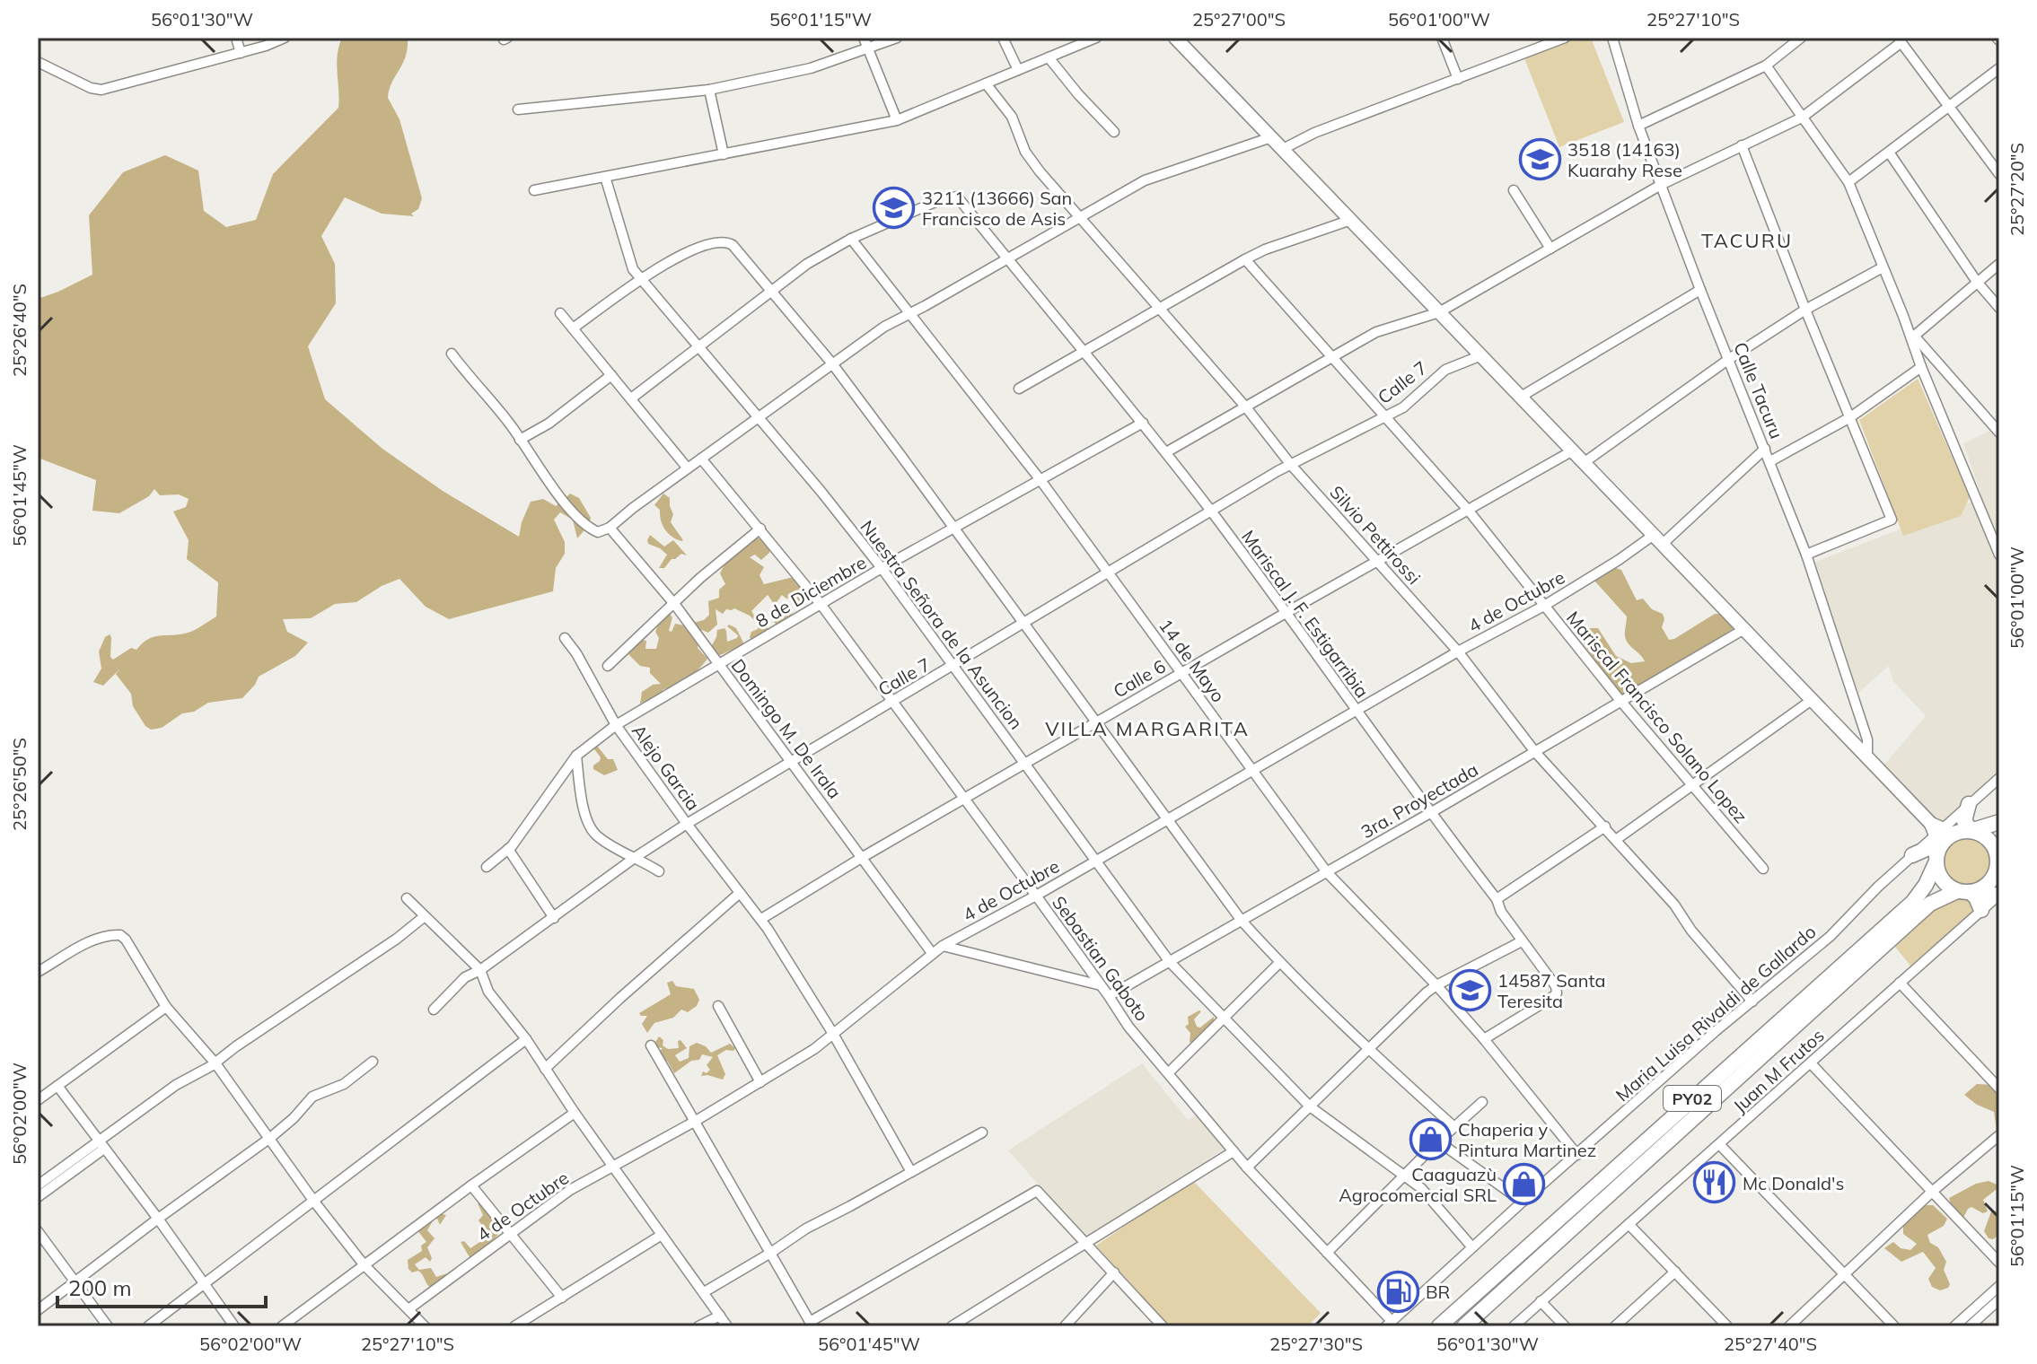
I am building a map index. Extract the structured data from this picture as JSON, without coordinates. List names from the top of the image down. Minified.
{"streets":{"highway":["PY02"],"street":["Calle 7","Calle Tacuru","Silvio Pettirossi","8 de Diciembre","4 de Octubre","Mariscal J. F. Estigarribia","Nuestra Señora de la Asuncion","14 de Mayo","Calle 6","Mariscal Francisco Solano Lopez","Domingo M. De Irala","Alejo Garcia","3ra. Proyectada","Sebastian Gaboto","Maria Luisa Rivaldi de Gallardo","Juan M Frutos"]},"crossings":[["Calle 7","Silvio Pettirossi"],["Calle 7","Mariscal J. F. Estigarribia"],["Calle 7","Nuestra Señora de la Asuncion"],["Calle 7","14 de Mayo"],["Calle 7","Mariscal Francisco Solano Lopez"],["Calle 7","Domingo M. De Irala"],["Calle 7","Alejo Garcia"],["Calle 7","Sebastian Gaboto"],["Calle Tacuru","4 de Octubre"],["Silvio Pettirossi","4 de Octubre"],["Silvio Pettirossi","Calle 6"],["Silvio Pettirossi","3ra. Proyectada"],["Silvio Pettirossi","Maria Luisa Rivaldi de Gallardo"],["8 de Diciembre","Mariscal J. F. Estigarribia"],["8 de Diciembre","Nuestra Señora de la Asuncion"],["8 de Diciembre","14 de Mayo"],["8 de Diciembre","Domingo M. De Irala"],["8 de Diciembre","Alejo Garcia"],["8 de Diciembre","Sebastian Gaboto"],["4 de Octubre","Mariscal J. F. Estigarribia"],["4 de Octubre","Nuestra Señora de la Asuncion"],["4 de Octubre","14 de Mayo"],["4 de Octubre","Mariscal Francisco Solano Lopez"],["4 de Octubre","Domingo M. De Irala"],["4 de Octubre","Alejo Garcia"],["4 de Octubre","Sebastian Gaboto"],["Mariscal J. F. Estigarribia","14 de Mayo"],["Mariscal J. F. Estigarribia","Calle 6"],["Mariscal J. F. Estigarribia","3ra. Proyectada"],["Nuestra Señora de la Asuncion","Calle 6"],["Nuestra Señora de la Asuncion","3ra. Proyectada"],["Nuestra Señora de la Asuncion","Maria Luisa Rivaldi de Gallardo"],["14 de Mayo","Calle 6"],["14 de Mayo","3ra. Proyectada"],["14 de Mayo","Maria Luisa Rivaldi de Gallardo"],["Calle 6","Mariscal Francisco Solano Lopez"],["Calle 6","Domingo M. De Irala"],["Calle 6","Alejo Garcia"],["Calle 6","Sebastian Gaboto"],["Mariscal Francisco Solano Lopez","3ra. Proyectada"],["3ra. Proyectada","Sebastian Gaboto"],["Sebastian Gaboto","Maria Luisa Rivaldi de Gallardo"]],"districts":["TACURU","VILLA MARGARITA"],"places":{"school or university":["3518 (14163) Kuarahy Rese","3211 (13666) San Francisco de Asis","14587 Santa Teresita"],"shop":["Chaperia y Pintura Martinez","Caaguazù Agrocomercial SRL"],"restaurant":["Mc Donald's"],"fuel station":["BR"]},"scale_bar":"200 m","coordinates":["56°01'30\"W","56°01'15\"W","25°27'00\"S","56°01'00\"W","25°27'10\"S","25°27'20\"S","25°26'40\"S","56°01'45\"W","25°26'50\"S","56°02'00\"W","25°27'30\"S","25°27'40\"S"]}
